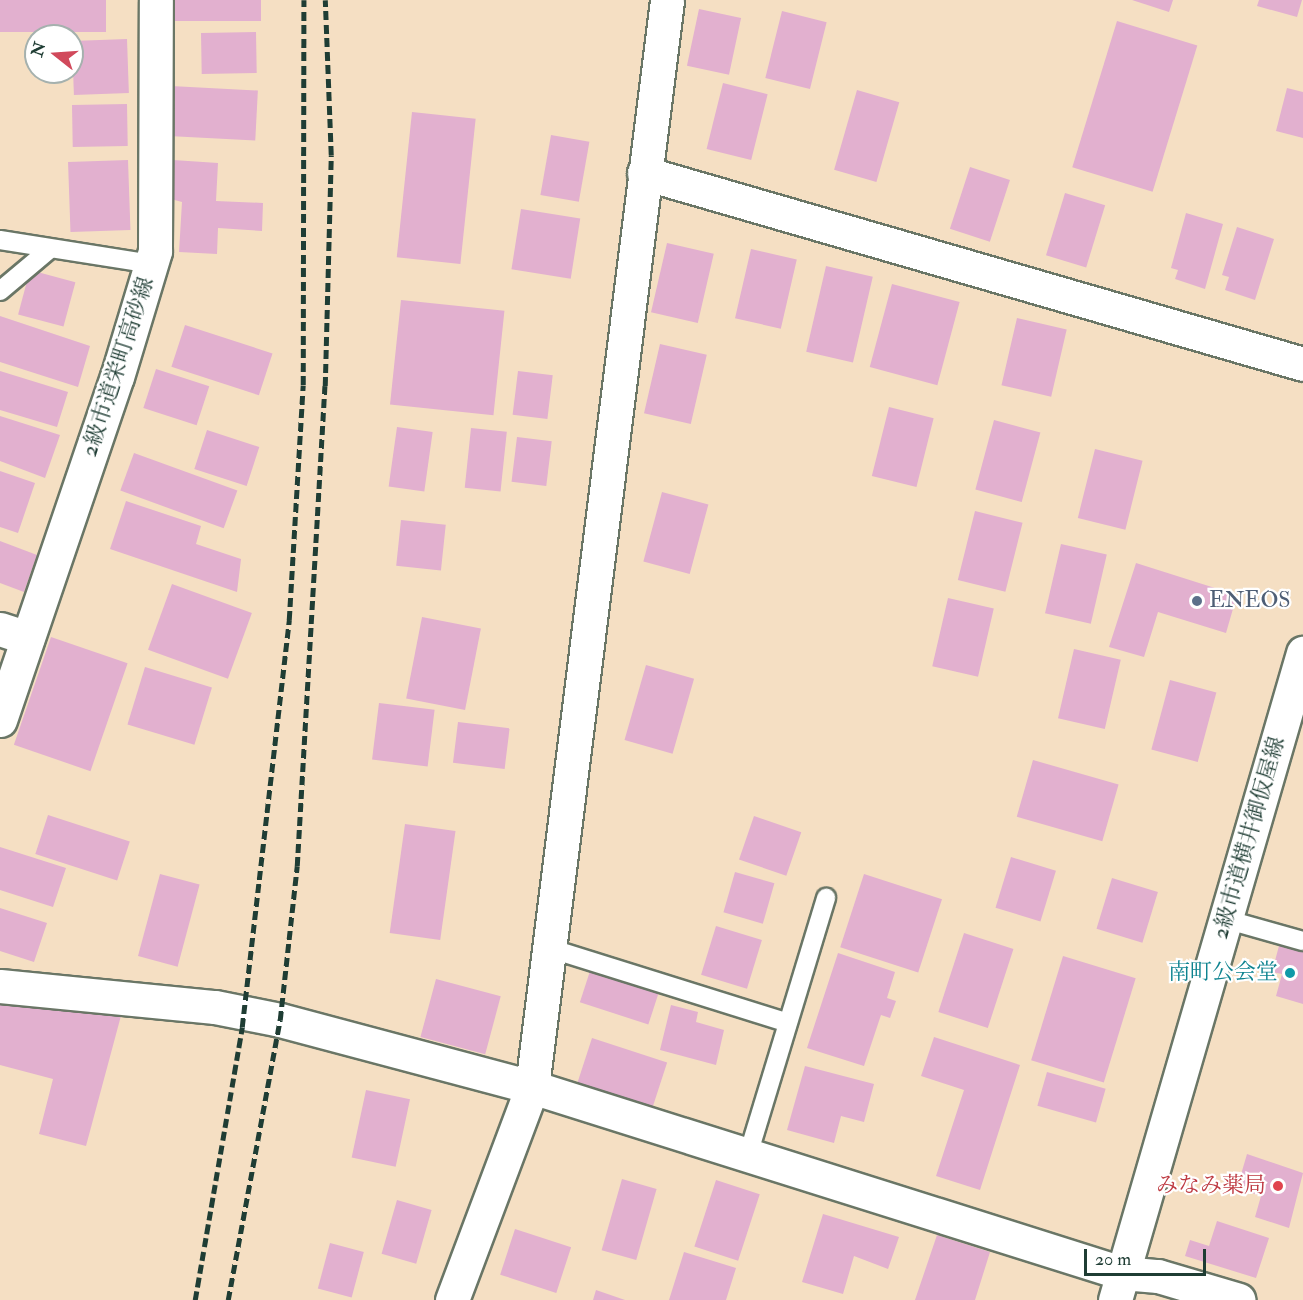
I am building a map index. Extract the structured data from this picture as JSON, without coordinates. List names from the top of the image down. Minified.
{"streets":{"street":["2級市道栄町高砂線","2級市道横井御仮屋線"]},"places":["ENEOS","南町公会堂","みなみ薬局"],"scale_bar":"20 m","north":"left"}
